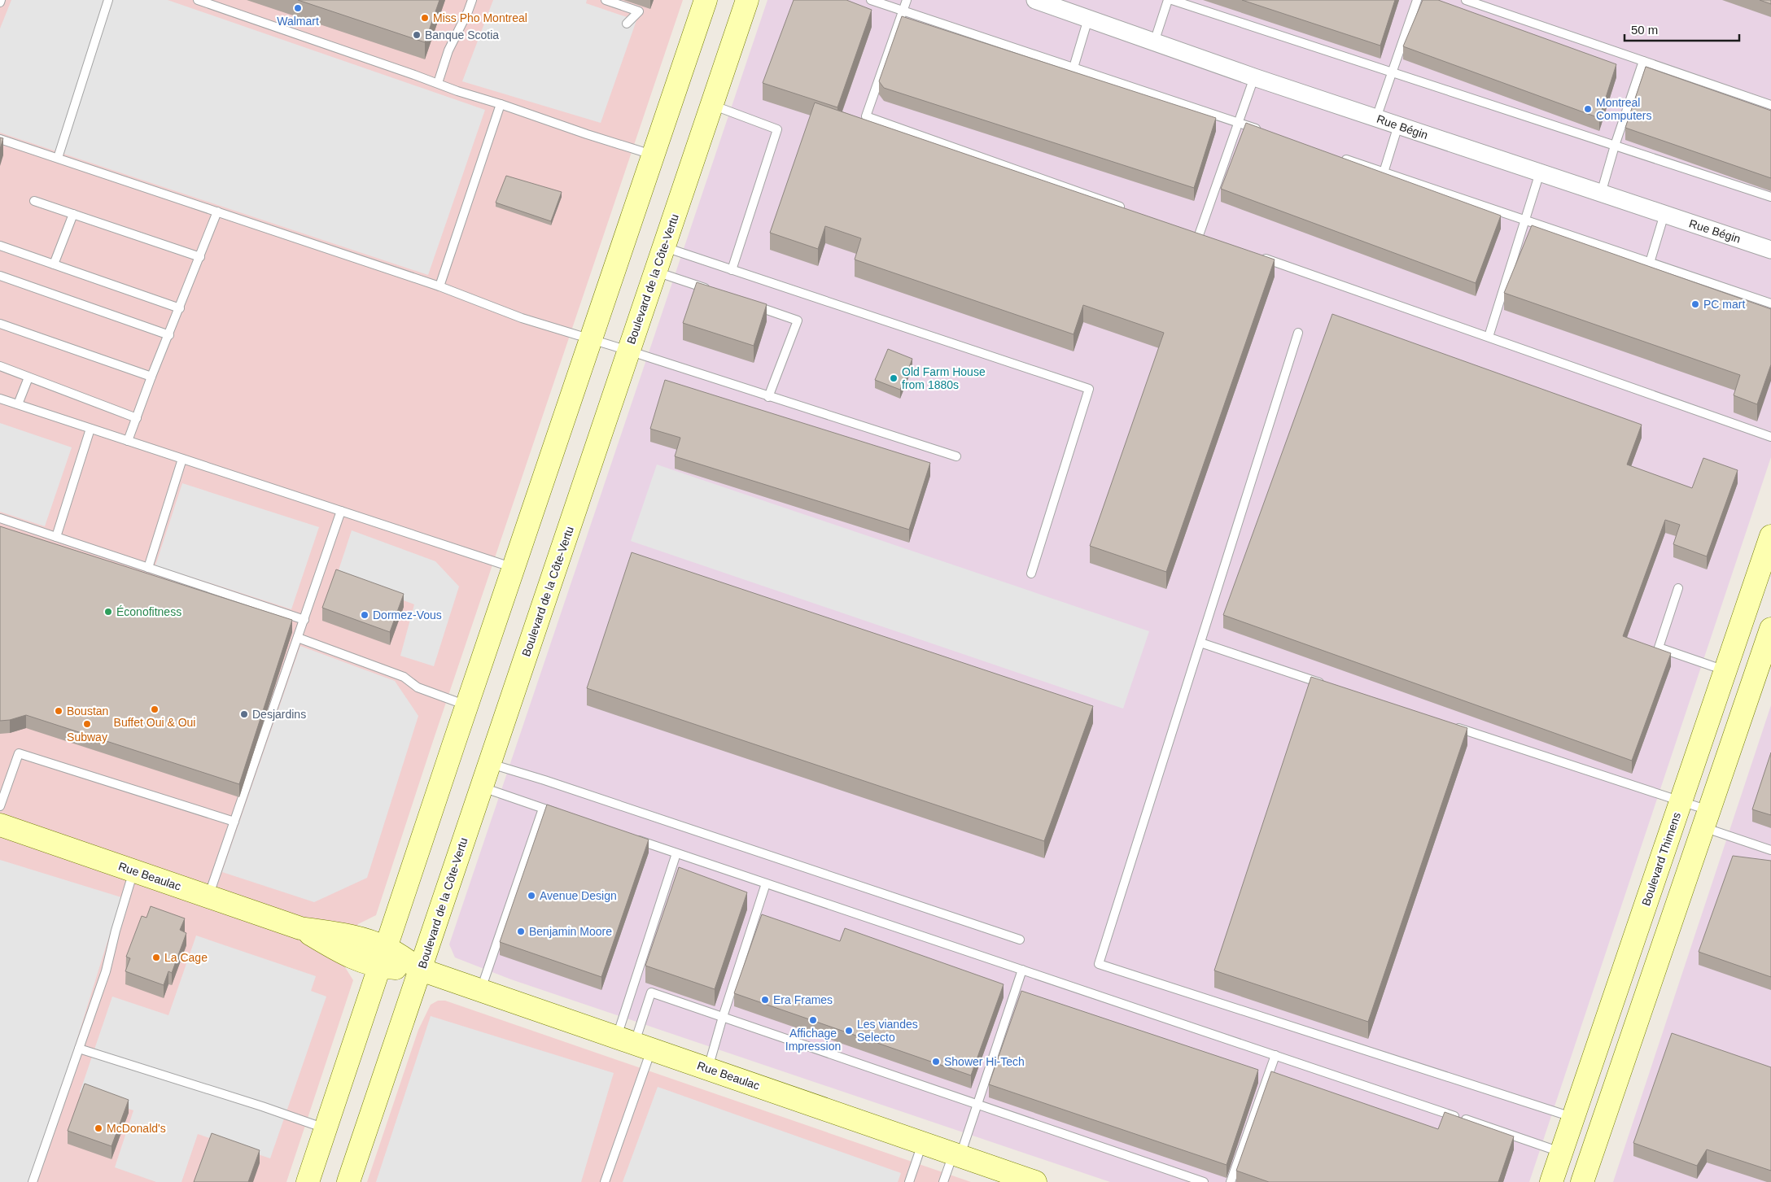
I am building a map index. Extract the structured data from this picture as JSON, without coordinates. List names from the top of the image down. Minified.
{"streets":{"main road":["Boulevard de la Côte-Vertu","Boulevard Thimens","Rue Beaulac"],"street":["Rue Bégin"]},"crossings":[["Boulevard de la Côte-Vertu","Rue Beaulac"]],"places":["Walmart","Miss Pho Montreal","Banque Scotia","Montreal Computers","PC mart","Old Farm House from 1880s","Éconofitness","Dormez-Vous","Buffet Oui & Oui","Boustan","Desjardins","Subway","Avenue Design","Benjamin Moore","La Cage","Era Frames","Affichage Impression","Les viandes Selecto","Shower Hi-Tech","McDonald's"],"scale_bar":"50 m"}
